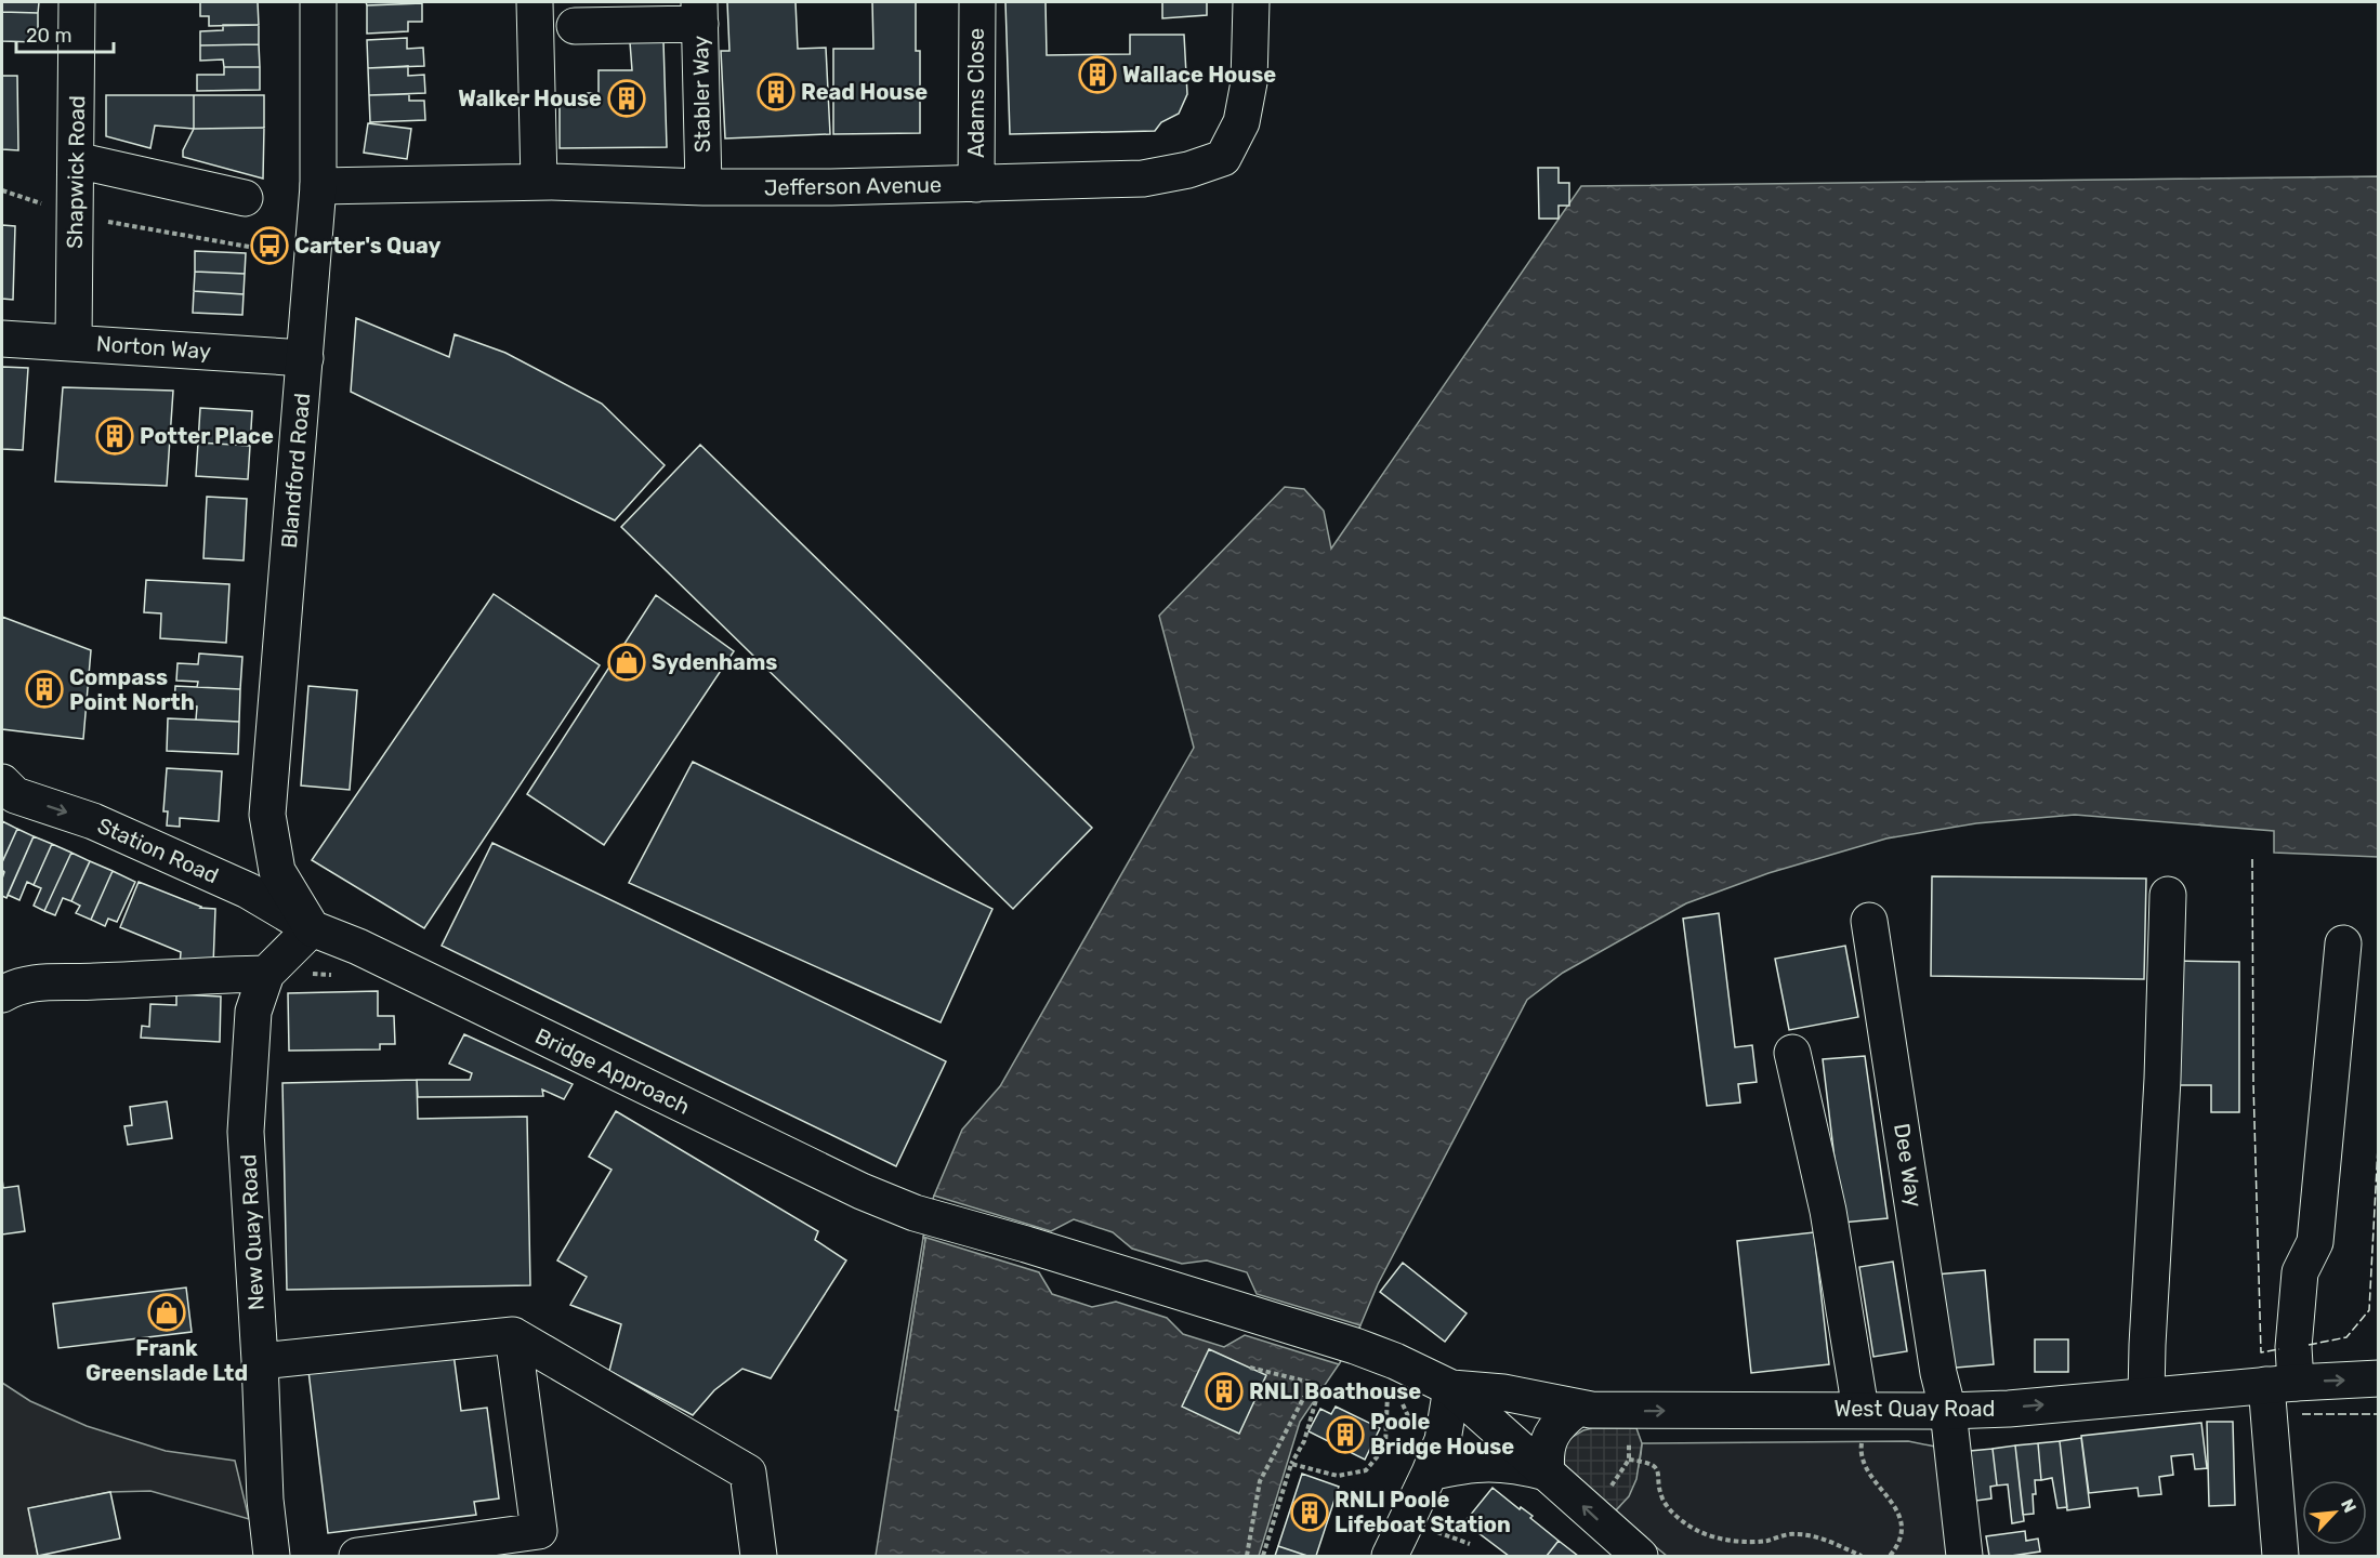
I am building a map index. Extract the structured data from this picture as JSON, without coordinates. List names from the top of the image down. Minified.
{"streets":{"main road":["Adams Close","Stabler Way","Shapwick Road","Jefferson Avenue","Norton Way","Blandford Road","Station Road","Bridge Approach","Dee Way","New Quay Road","West Quay Road"]},"crossings":[["Adams Close","Jefferson Avenue"],["Stabler Way","Jefferson Avenue"],["Shapwick Road","Norton Way"],["Jefferson Avenue","Blandford Road"],["Norton Way","Blandford Road"],["Blandford Road","Station Road"],["Blandford Road","Bridge Approach"],["Blandford Road","New Quay Road"],["Station Road","Bridge Approach"],["Station Road","New Quay Road"],["Bridge Approach","New Quay Road"],["Bridge Approach","West Quay Road"],["Dee Way","West Quay Road"]],"one_way":["Station Road","West Quay Road"],"places":{"building":["Wallace House","Read House","Walker House","Potter Place","Compass Point North","RNLI Boathouse","Poole Bridge House","RNLI Poole Lifeboat Station"],"bus stop":["Carter's Quay"],"shop":["Sydenhams","Frank Greenslade Ltd"]},"scale_bar":"20 m","north":"top right"}
